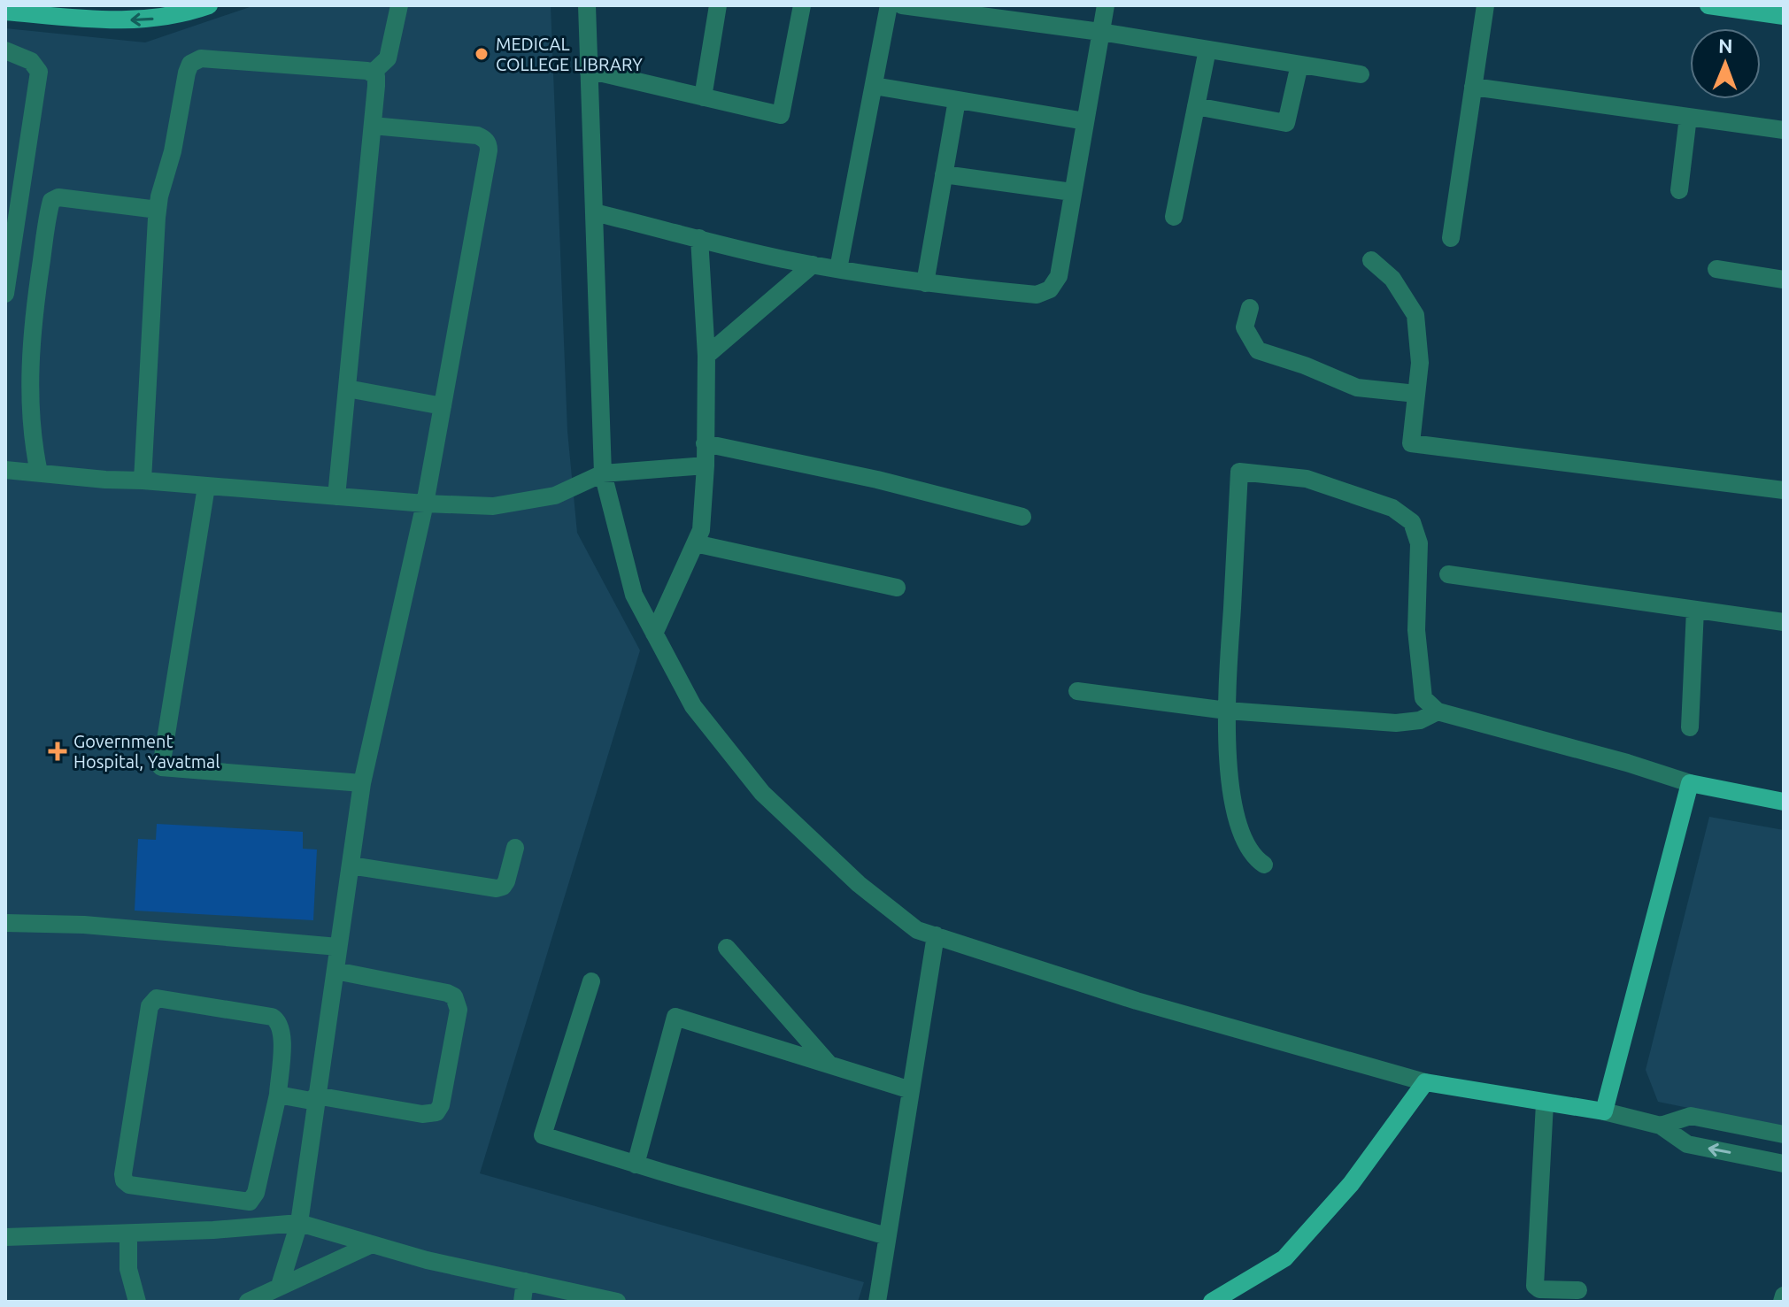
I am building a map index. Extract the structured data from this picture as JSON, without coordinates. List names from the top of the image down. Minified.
{"places":{"other":["MEDICAL COLLEGE LIBRARY"],"health":["Government Hospital, Yavatmal"]},"north":"top"}
